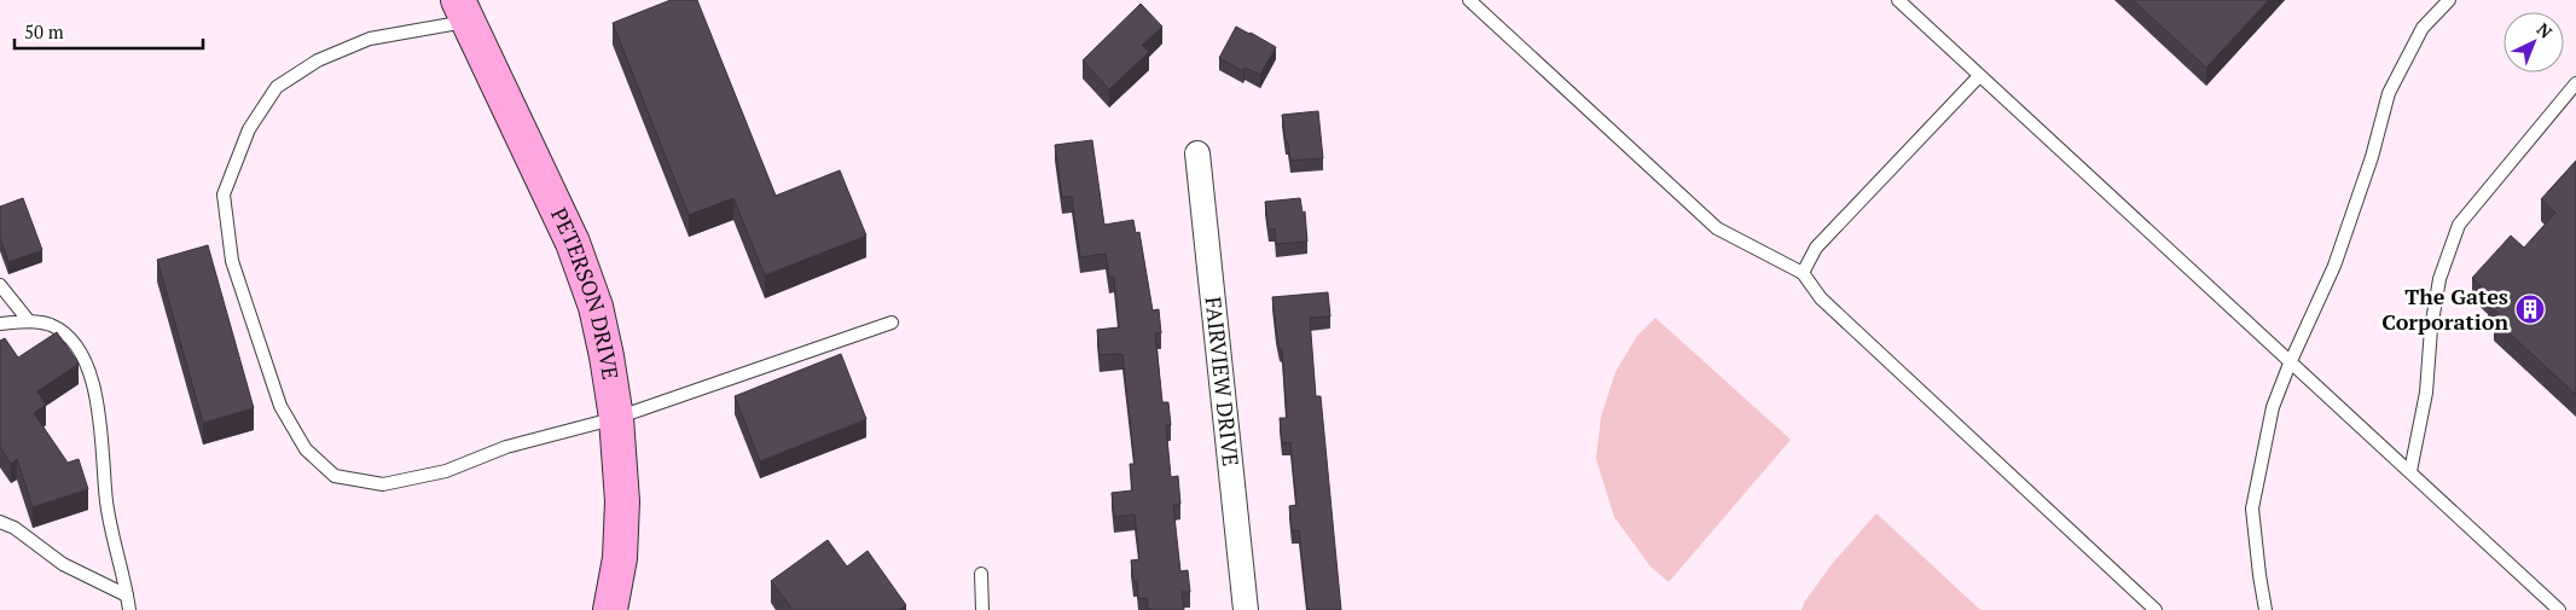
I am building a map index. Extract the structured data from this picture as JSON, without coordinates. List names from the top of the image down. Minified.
{"streets":{"street":["PETERSON DRIVE","FAIRVIEW DRIVE"]},"places":{"building":["The Gates Corporation"]},"scale_bar":"50 m","north":"top right"}
